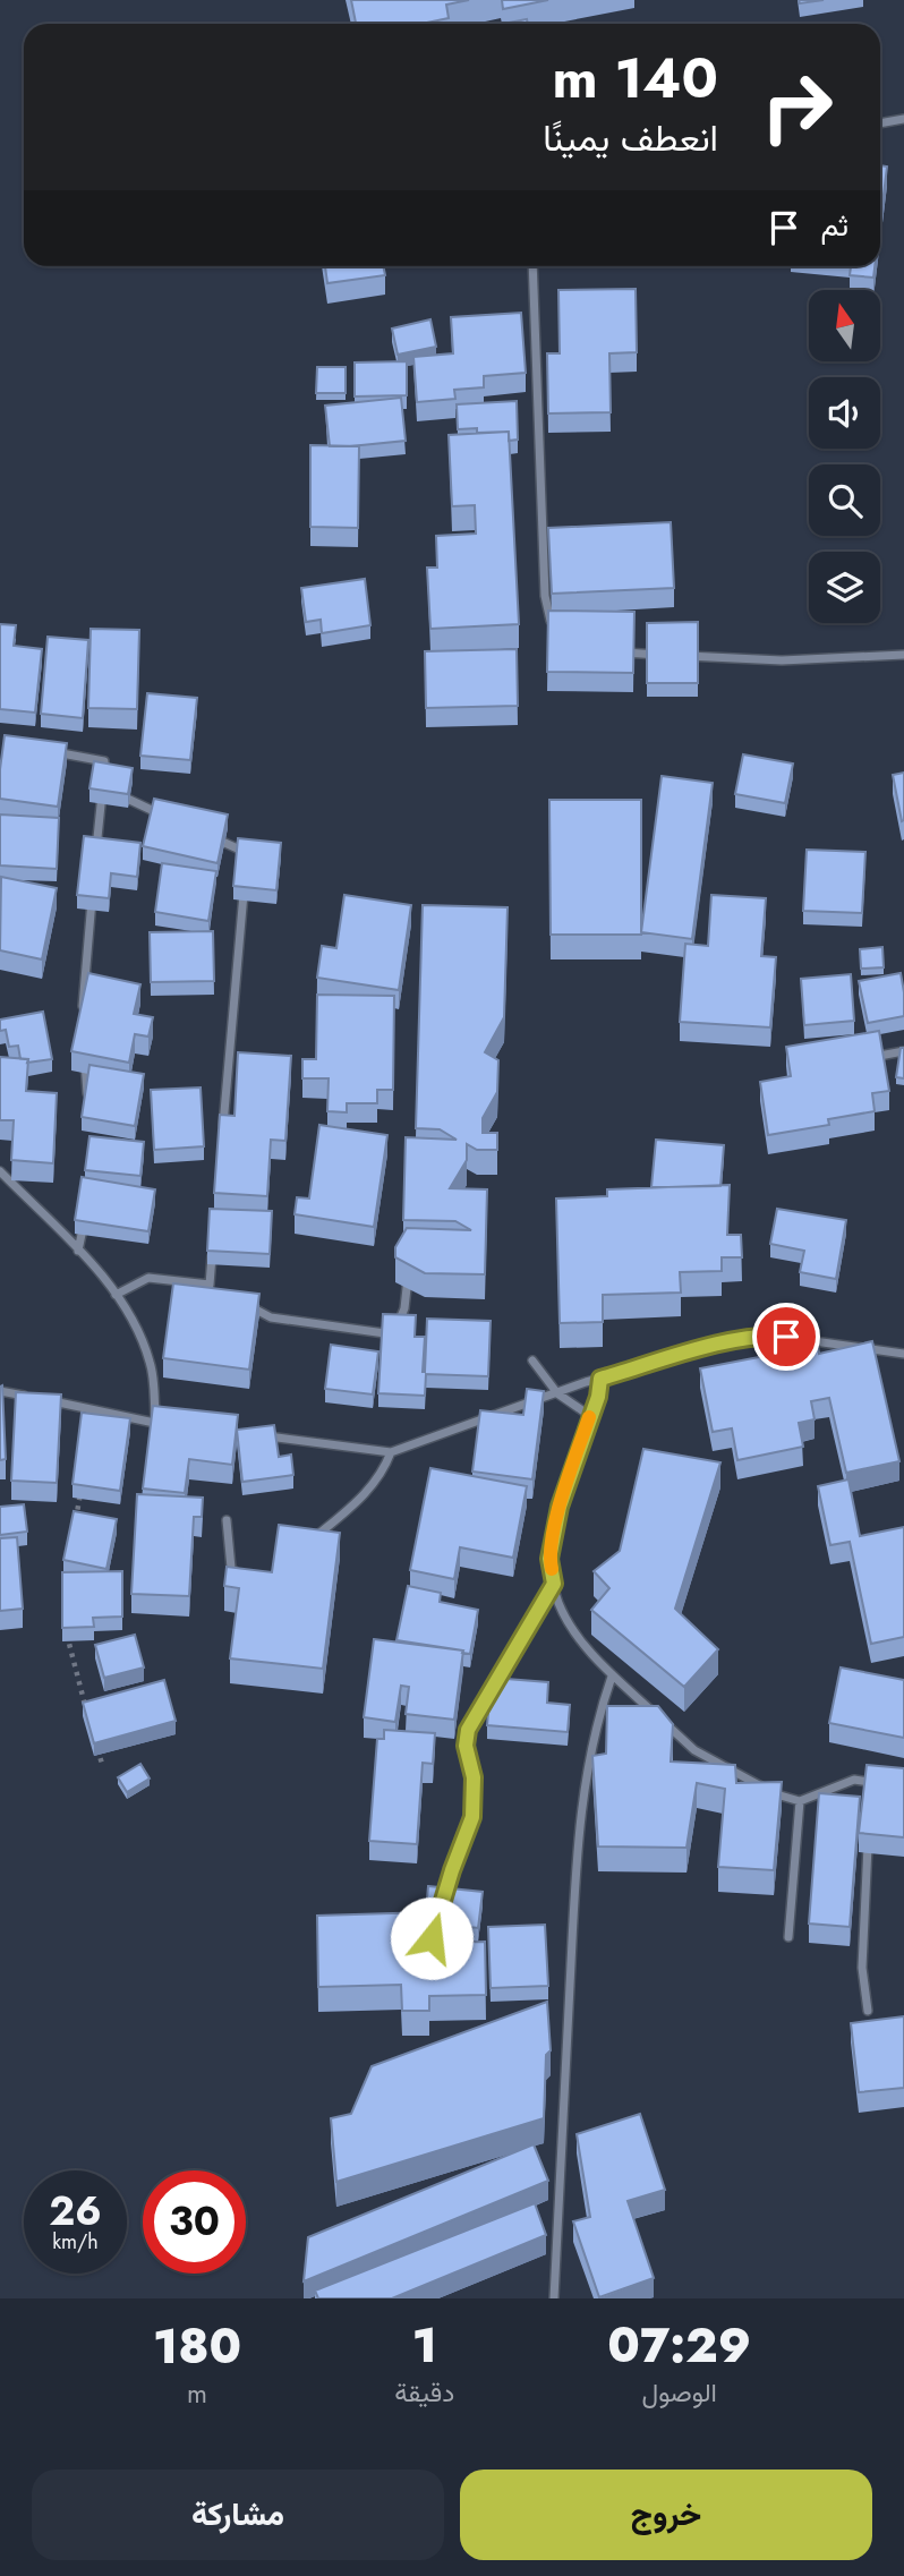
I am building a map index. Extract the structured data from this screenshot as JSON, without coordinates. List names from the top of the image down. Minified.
{"north":"top","page":{"turn":["140 m","انعطف يمينًا"],"then":"ثم","speed":"26 km/h","limit":"30","eta":["07:29","الوصول","1","دقيقة","180","m"],"buttons":["خروج","مشاركة"]}}
